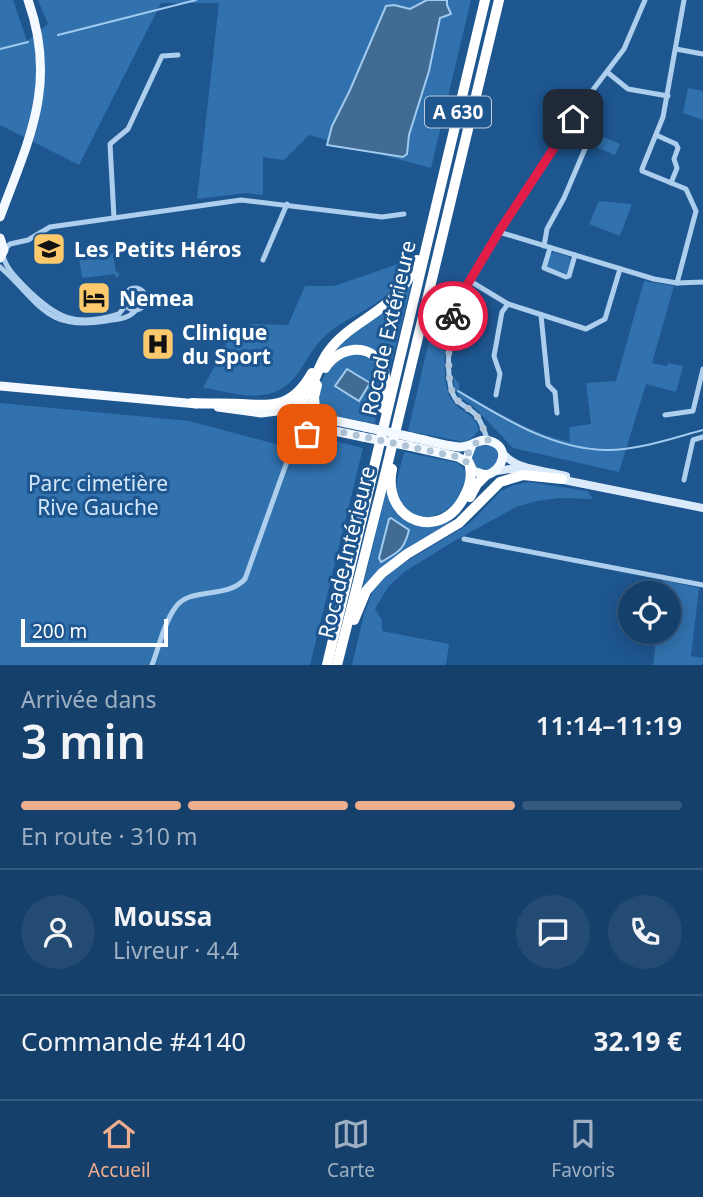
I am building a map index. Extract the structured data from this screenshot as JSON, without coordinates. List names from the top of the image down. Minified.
{"streets":{"highway":["A 630","Rocade Extérieure","Rocade Intérieure"]},"parks":["Parc cimetière Rive Gauche"],"places":{"school or university":["Les Petits Héros"],"hotel":["Nemea"],"hospital":["Clinique du Sport"]},"scale_bar":"200 m","page":{"scale":"200 m","heading":["3 min","Arrivée dans","11:14–11:19"],"panel":["Moussa","Livreur · 4.4","Commande #4140","32.19 €"],"bar":"En route · 310 m","tabs":["Accueil","Carte","Favoris"]}}
